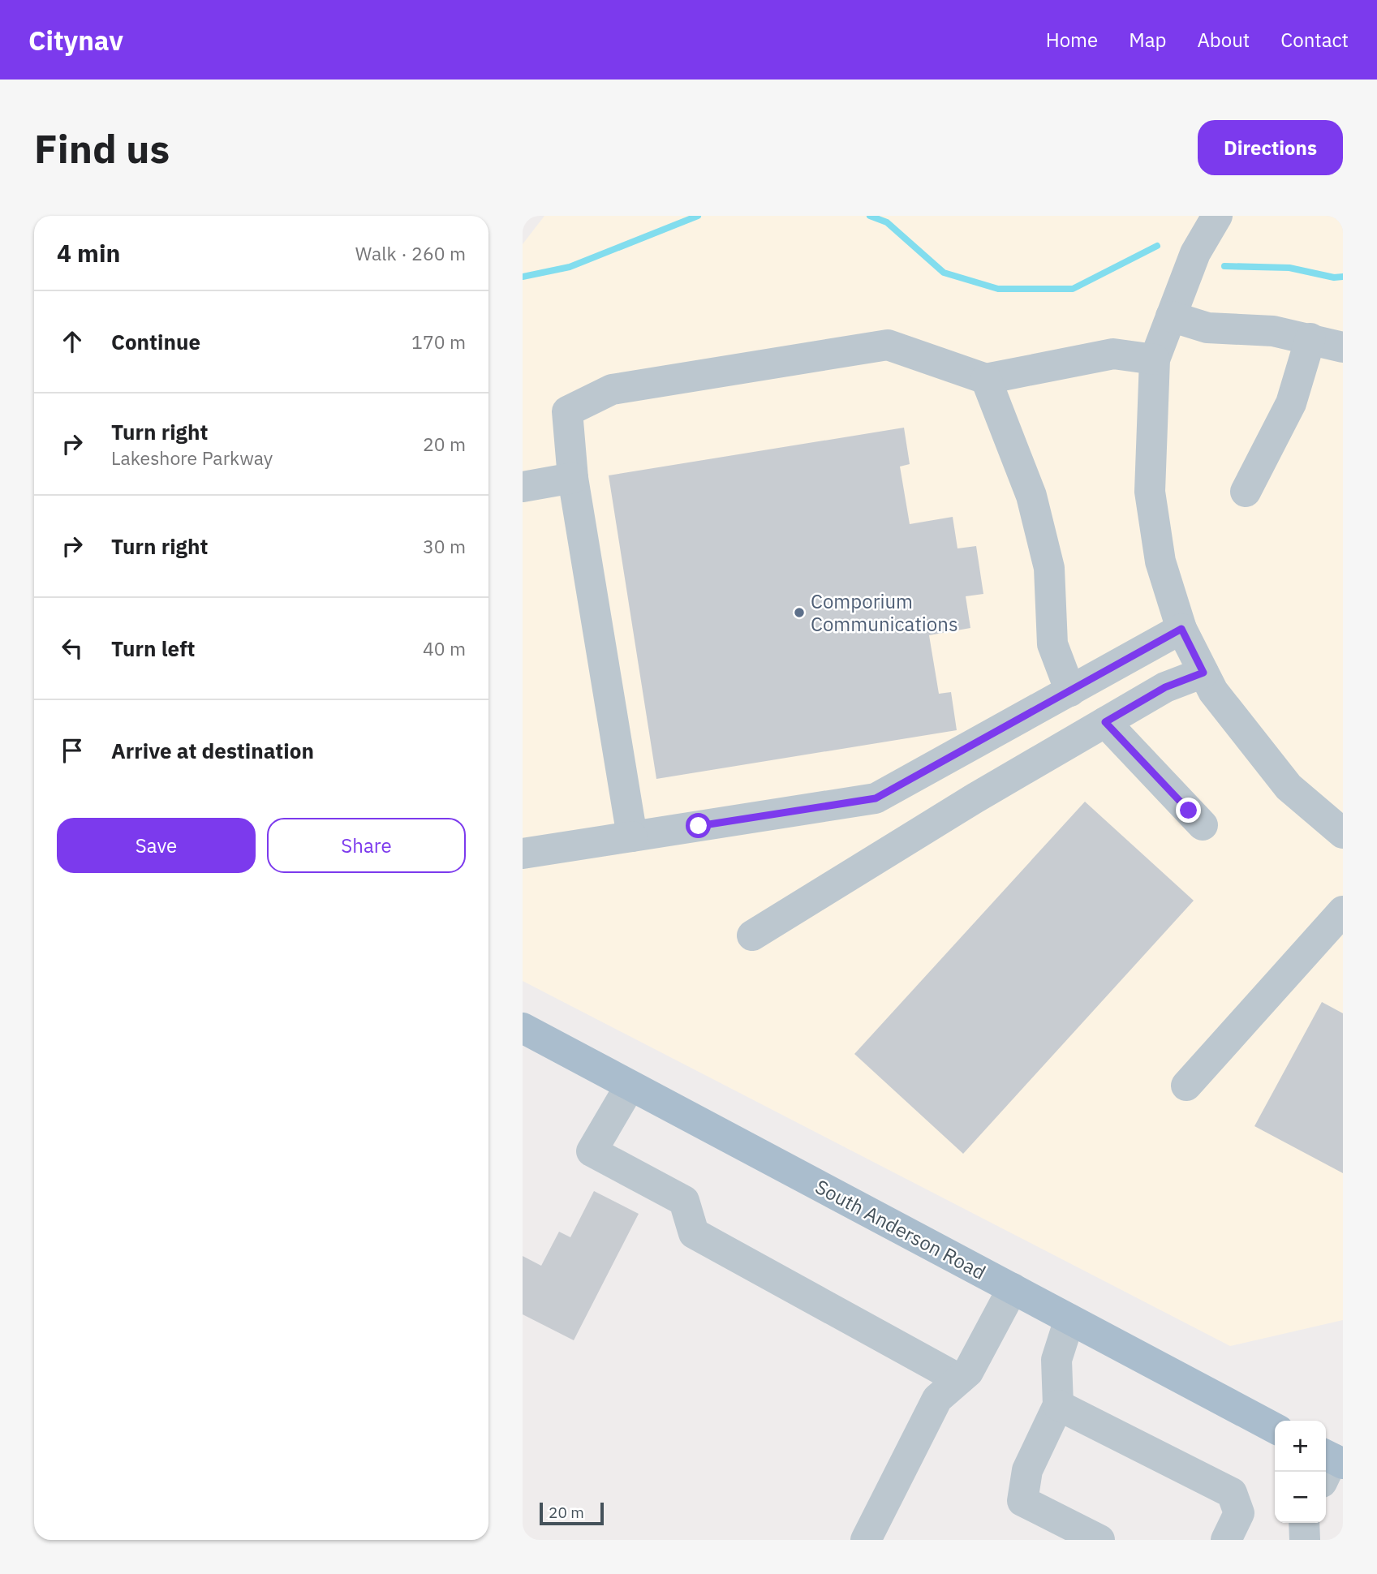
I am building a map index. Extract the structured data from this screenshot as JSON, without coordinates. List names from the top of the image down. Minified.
{"streets":{"main road":["South Anderson Road"]},"places":["Comporium Communications"],"scale_bar":"20 m","page":{"header":"Citynav","nav":["Home","Map","About","Contact"],"buttons":["Directions",["Save","Share"]],"title":"Find us","heading":["4 min","Walk · 260 m"],"list":[["Continue","170 m"],["Turn right","Lakeshore Parkway","20 m"],["Turn right","30 m"],["Turn left","40 m"],"Arrive at destination"],"map_buttons":["+","−"],"scale":"20 m"}}
